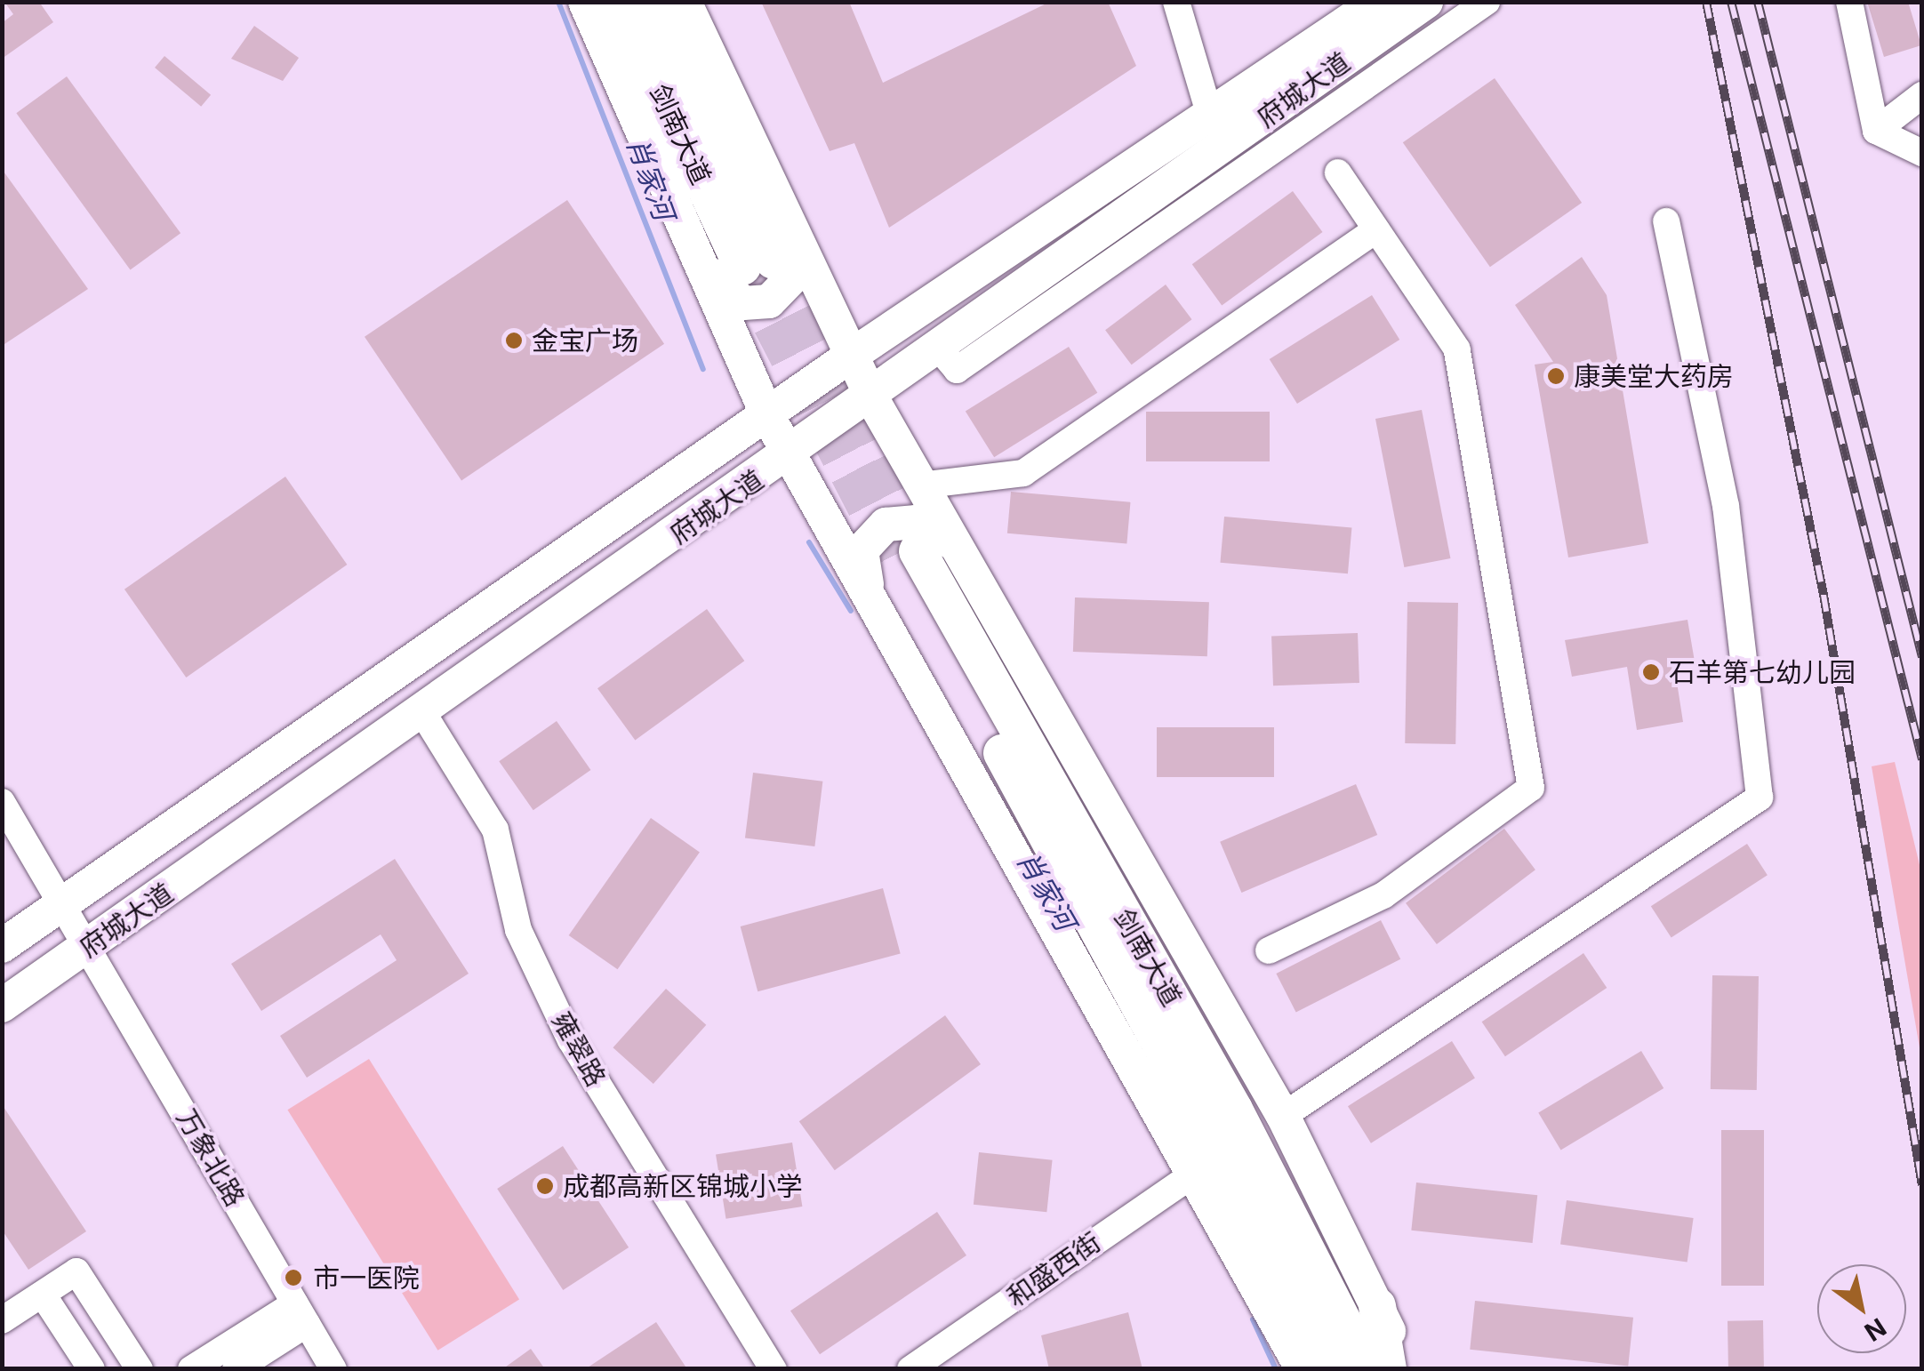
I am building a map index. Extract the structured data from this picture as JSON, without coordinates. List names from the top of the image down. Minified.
{"streets":{"highway":["剑南大道"],"main road":["府城大道"],"street":["雍翠路","万象北路","和盛西街"]},"crossings":[["府城大道","雍翠路"],["府城大道","万象北路"]],"water":["肖家河"],"places":["金宝广场","康美堂大药房","石羊第七幼儿园","成都高新区锦城小学","市一医院"],"north":"bottom right"}
